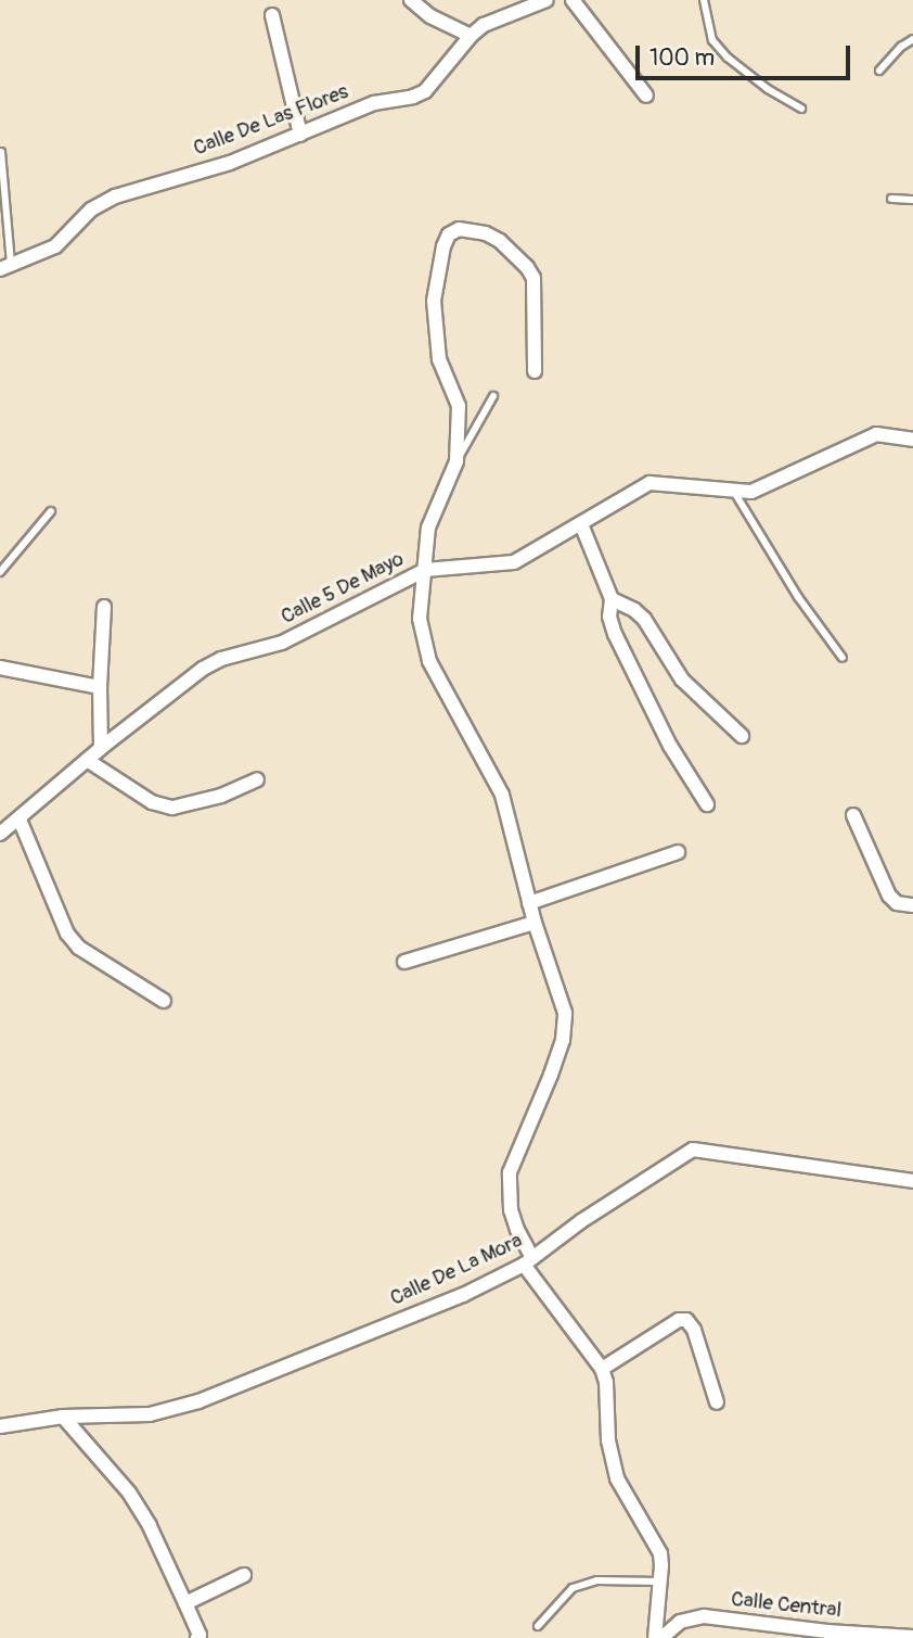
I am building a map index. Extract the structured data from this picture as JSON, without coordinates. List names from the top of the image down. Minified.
{"streets":{"street":["Calle De Las Flores","Calle 5 De Mayo","Calle De La Mora","Calle Central"]},"scale_bar":"100 m"}
